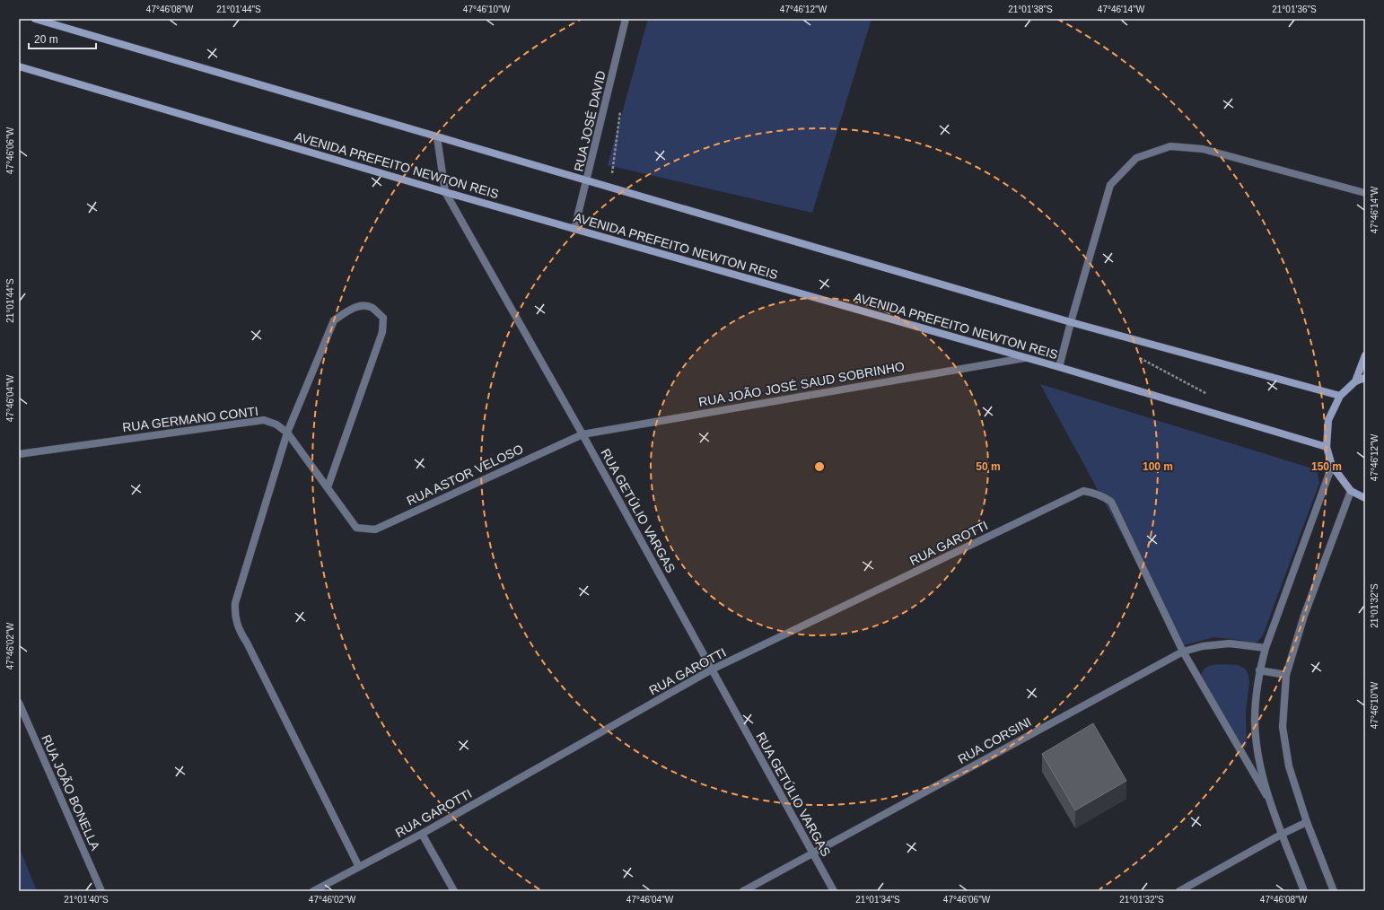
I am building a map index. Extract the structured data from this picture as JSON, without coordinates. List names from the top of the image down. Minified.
{"streets":{"main road":["AVENIDA PREFEITO NEWTON REIS"],"street":["RUA JOSÉ DAVID","RUA JOÃO JOSÉ SAUD SOBRINHO","RUA GERMANO CONTI","RUA ASTOR VELOSO","RUA GETÚLIO VARGAS","RUA GAROTTI","RUA CORSINI","RUA JOÃO BONELLA"]},"crossings":[["RUA JOSÉ DAVID","AVENIDA PREFEITO NEWTON REIS"],["AVENIDA PREFEITO NEWTON REIS","RUA JOÃO JOSÉ SAUD SOBRINHO"],["AVENIDA PREFEITO NEWTON REIS","RUA GETÚLIO VARGAS"],["RUA JOÃO JOSÉ SAUD SOBRINHO","RUA ASTOR VELOSO"],["RUA JOÃO JOSÉ SAUD SOBRINHO","RUA GETÚLIO VARGAS"],["RUA GERMANO CONTI","RUA ASTOR VELOSO"],["RUA ASTOR VELOSO","RUA GETÚLIO VARGAS"],["RUA GETÚLIO VARGAS","RUA GAROTTI"],["RUA GETÚLIO VARGAS","RUA CORSINI"],["RUA GAROTTI","RUA CORSINI"]],"scale_bar":"20 m","coordinates":["47°46'08\"W","21°01'44\"S","47°46'10\"W","47°46'12\"W","21°01'38\"S","47°46'14\"W","21°01'36\"S","47°46'06\"W","47°46'04\"W","21°01'32\"S","47°46'02\"W","21°01'40\"S","21°01'34\"S"],"rings":["50 m","100 m","150 m"]}
